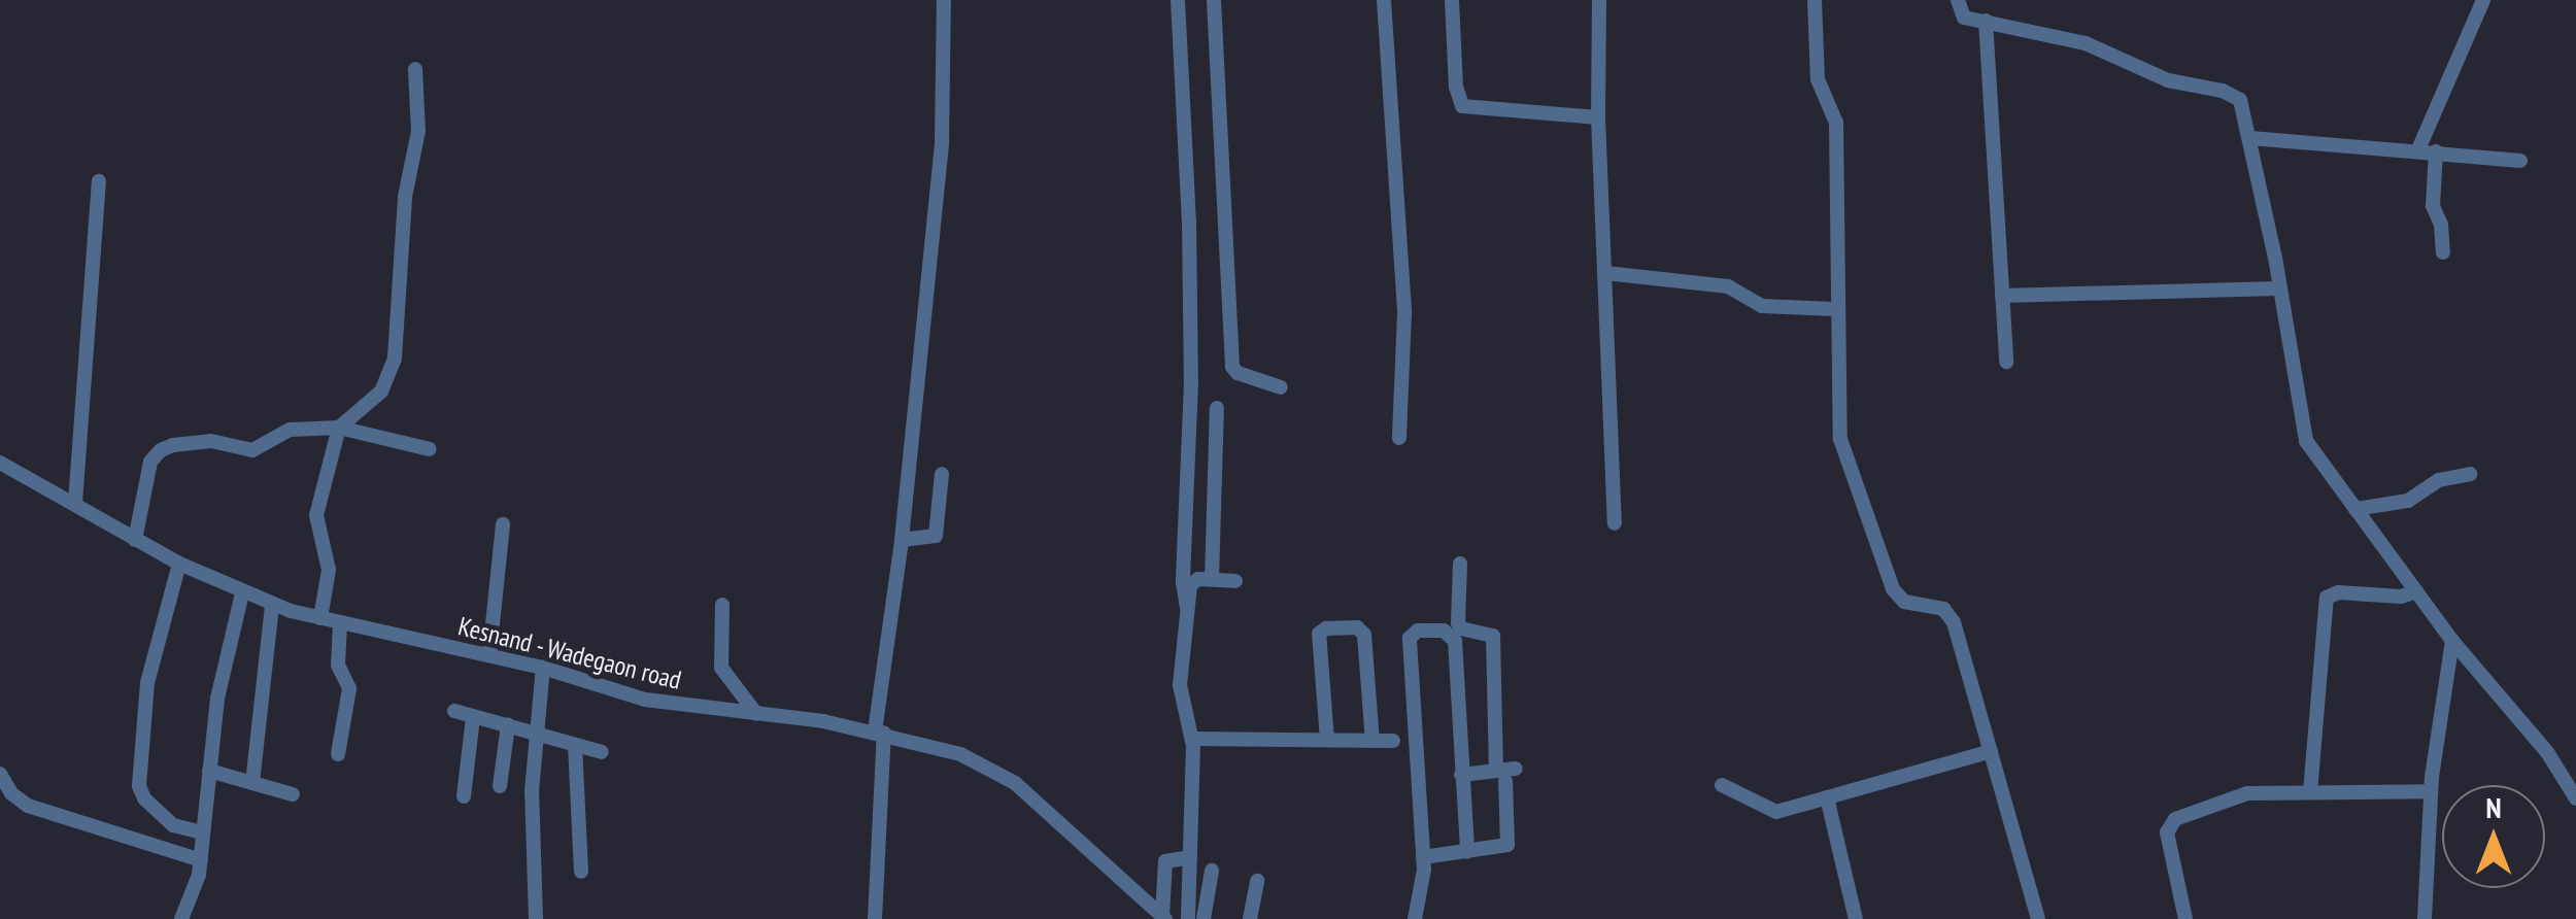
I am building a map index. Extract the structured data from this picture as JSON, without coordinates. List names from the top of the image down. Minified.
{"streets":{"street":["Kesnand - Wadegaon road"]},"north":"top"}
